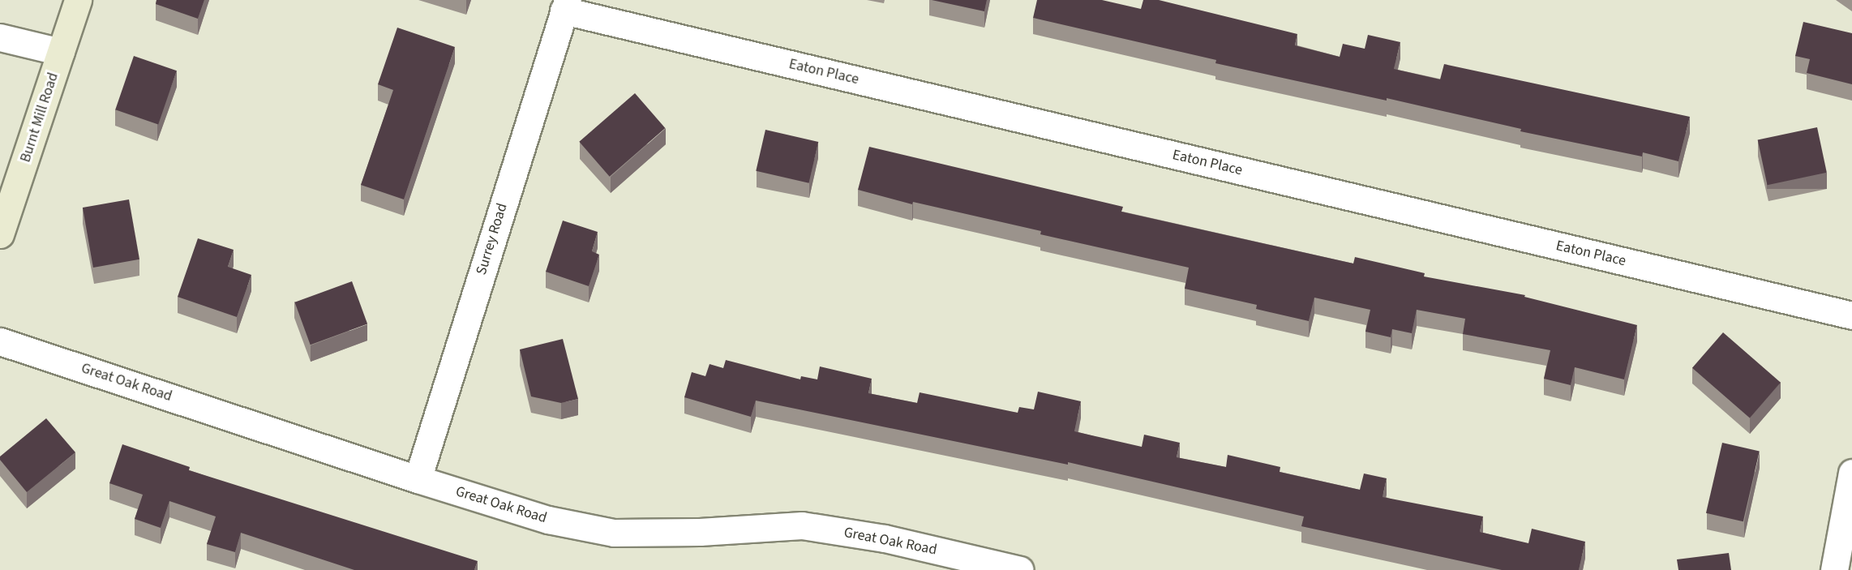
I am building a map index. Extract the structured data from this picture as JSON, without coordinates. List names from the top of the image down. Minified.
{"streets":{"main road":["Burnt Mill Road"],"street":["Eaton Place","Surrey Road","Great Oak Road"]},"crossings":[["Eaton Place","Surrey Road"],["Surrey Road","Great Oak Road"]]}
